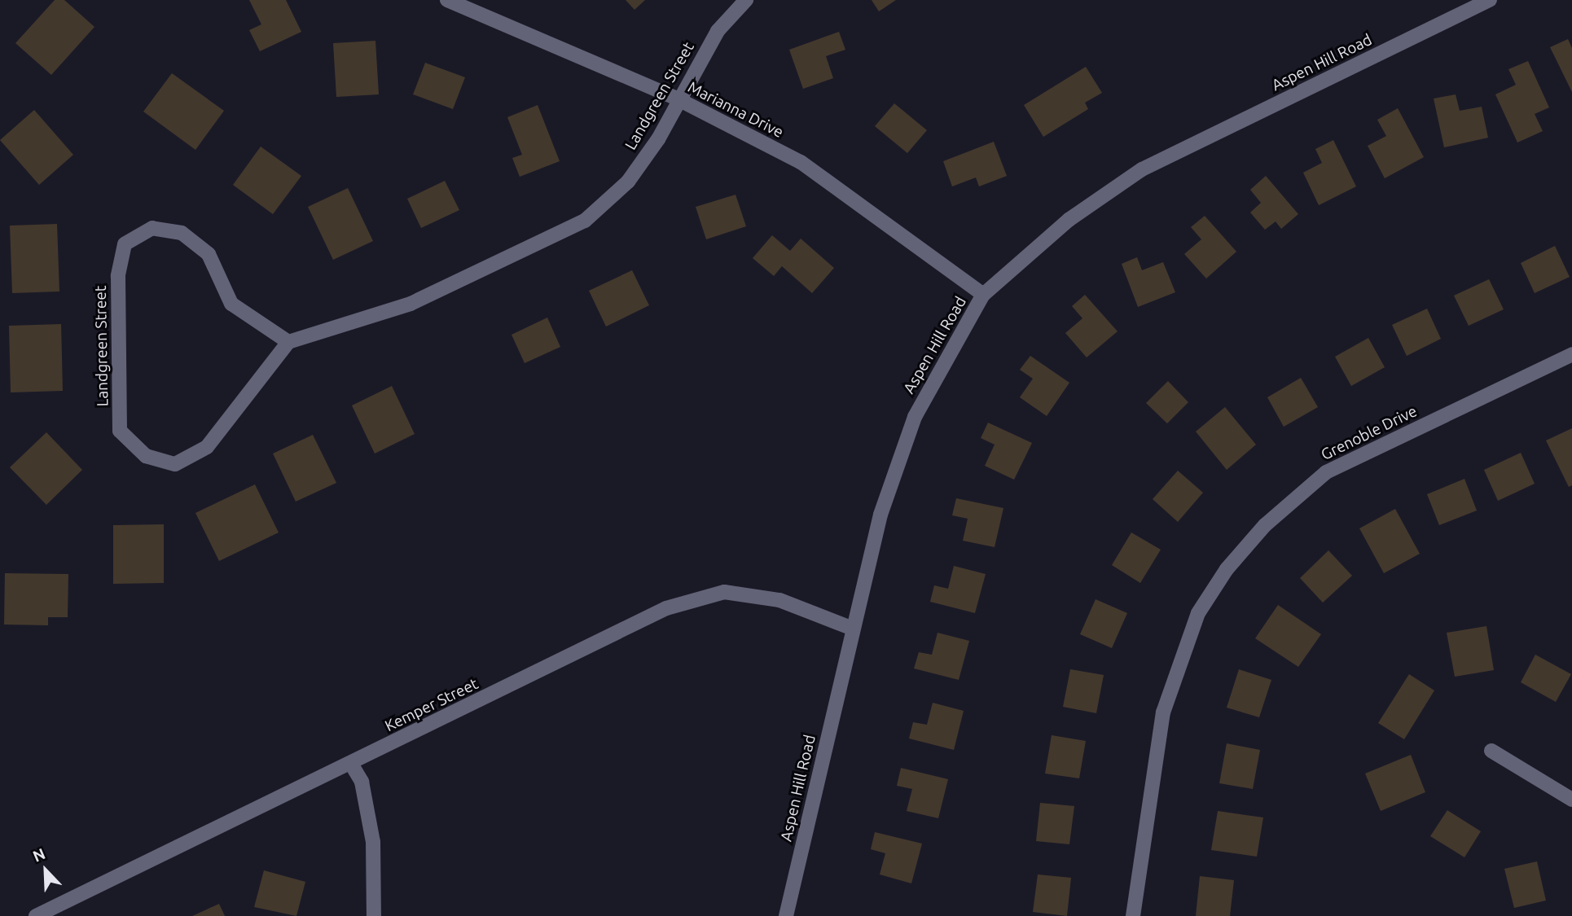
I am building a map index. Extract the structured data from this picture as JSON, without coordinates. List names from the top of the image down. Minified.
{"streets":{"street":["Aspen Hill Road","Landgreen Street","Marianna Drive","Grenoble Drive","Kemper Street"]},"crossings":[["Aspen Hill Road","Marianna Drive"],["Aspen Hill Road","Kemper Street"],["Landgreen Street","Marianna Drive"]],"north":"top left"}
